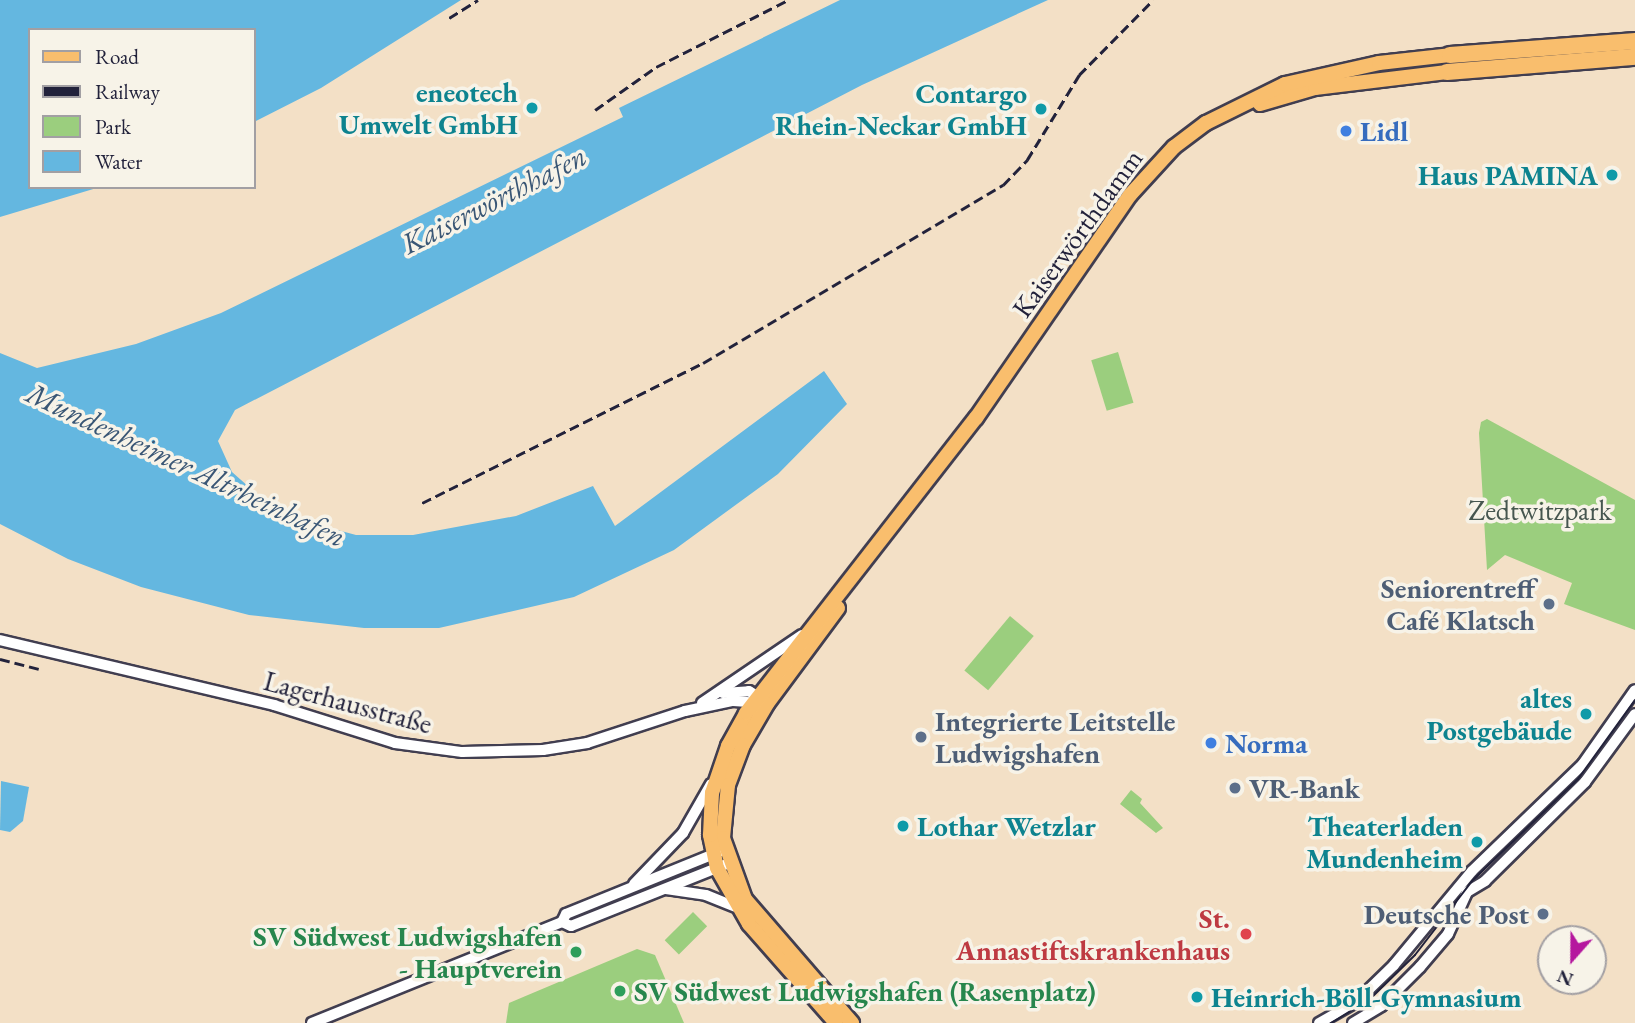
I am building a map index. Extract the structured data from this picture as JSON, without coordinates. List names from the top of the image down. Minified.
{"streets":{"highway":["Kaiserwörthdamm"],"street":["Lagerhausstraße"]},"crossings":[["Kaiserwörthdamm","Lagerhausstraße"]],"water":["Kaiserwörthhafen","Mundenheimer Altrheinhafen"],"parks":["Zedtwitzpark"],"places":["eneotech Umwelt GmbH","Contargo Rhein-Neckar GmbH","Lidl","Haus PAMINA","Seniorentreff Café Klatsch","altes Postgebäude","Integrierte Leitstelle Ludwigshafen","Norma","VR-Bank","Lothar Wetzlar","Theaterladen Mundenheim","Deutsche Post","St. Annastiftskrankenhaus","SV Südwest Ludwigshafen - Hauptverein","SV Südwest Ludwigshafen (Rasenplatz)","Heinrich-Böll-Gymnasium"],"legend":["Road","Railway","Park","Water"],"north":"bottom"}
